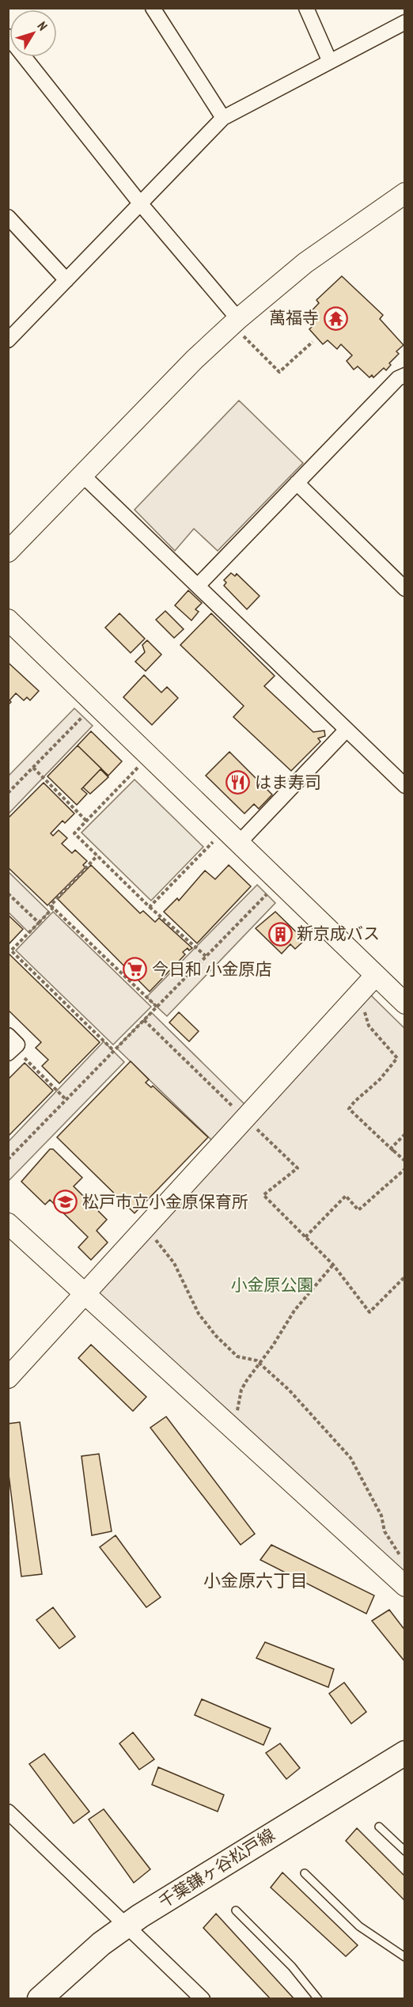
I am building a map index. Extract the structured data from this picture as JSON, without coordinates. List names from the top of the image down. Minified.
{"streets":{"main road":["千葉鎌ヶ谷松戸線"]},"districts":["小金原六丁目"],"parks":["小金原公園"],"places":{"temple":["萬福寺"],"restaurant":["はま寿司"],"building":["新京成バス"],"supermarket":["今日和 小金原店"],"school or university":["松戸市立小金原保育所"]},"north":"top right"}
